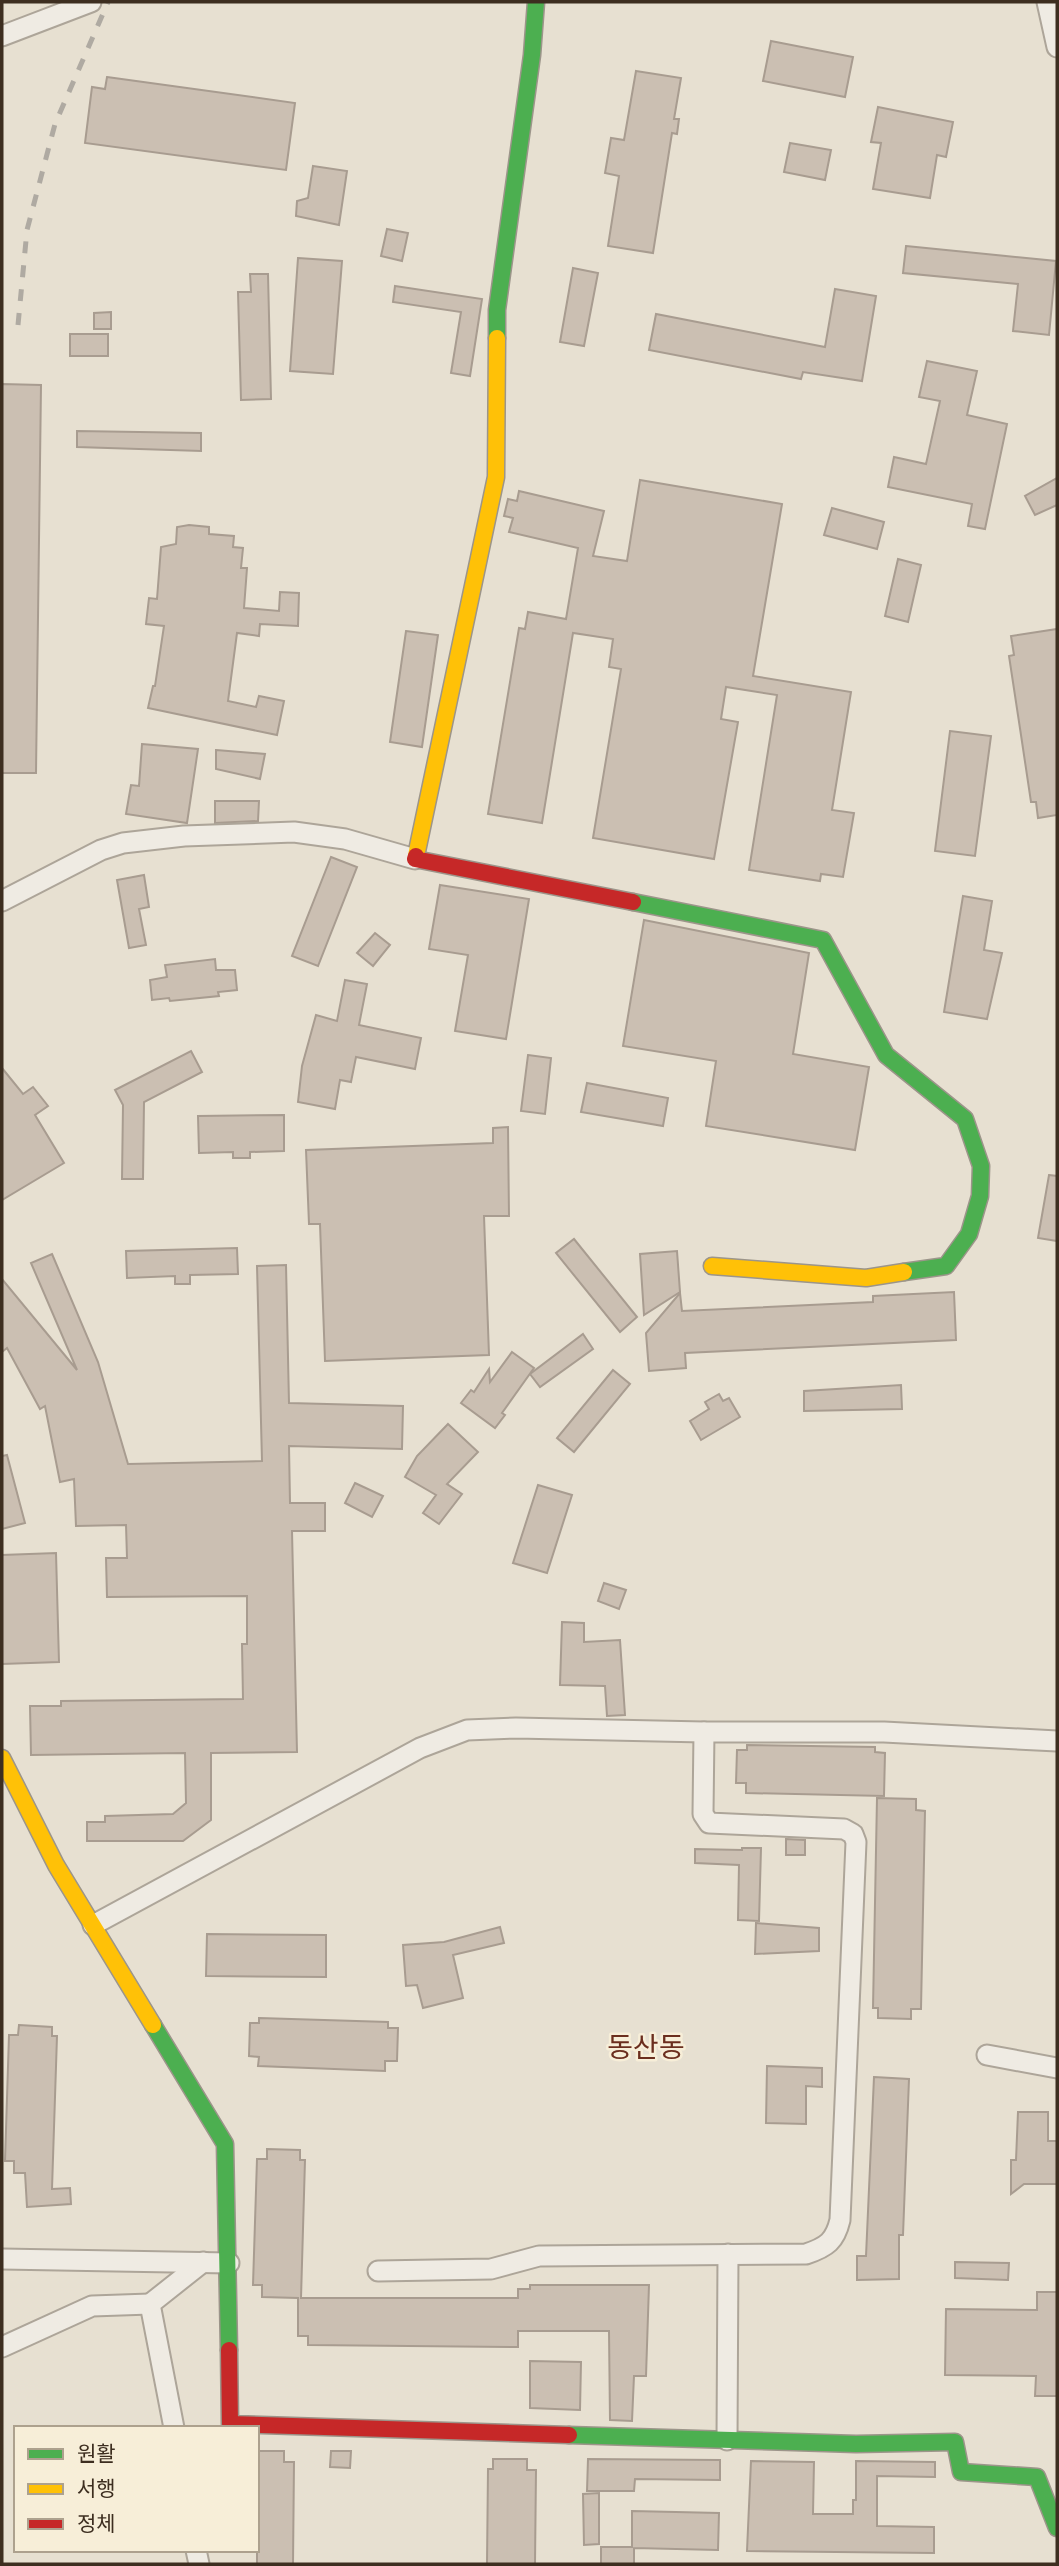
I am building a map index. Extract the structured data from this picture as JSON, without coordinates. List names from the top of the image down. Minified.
{"districts":["동산동"],"legend":["원활","서행","정체"]}
